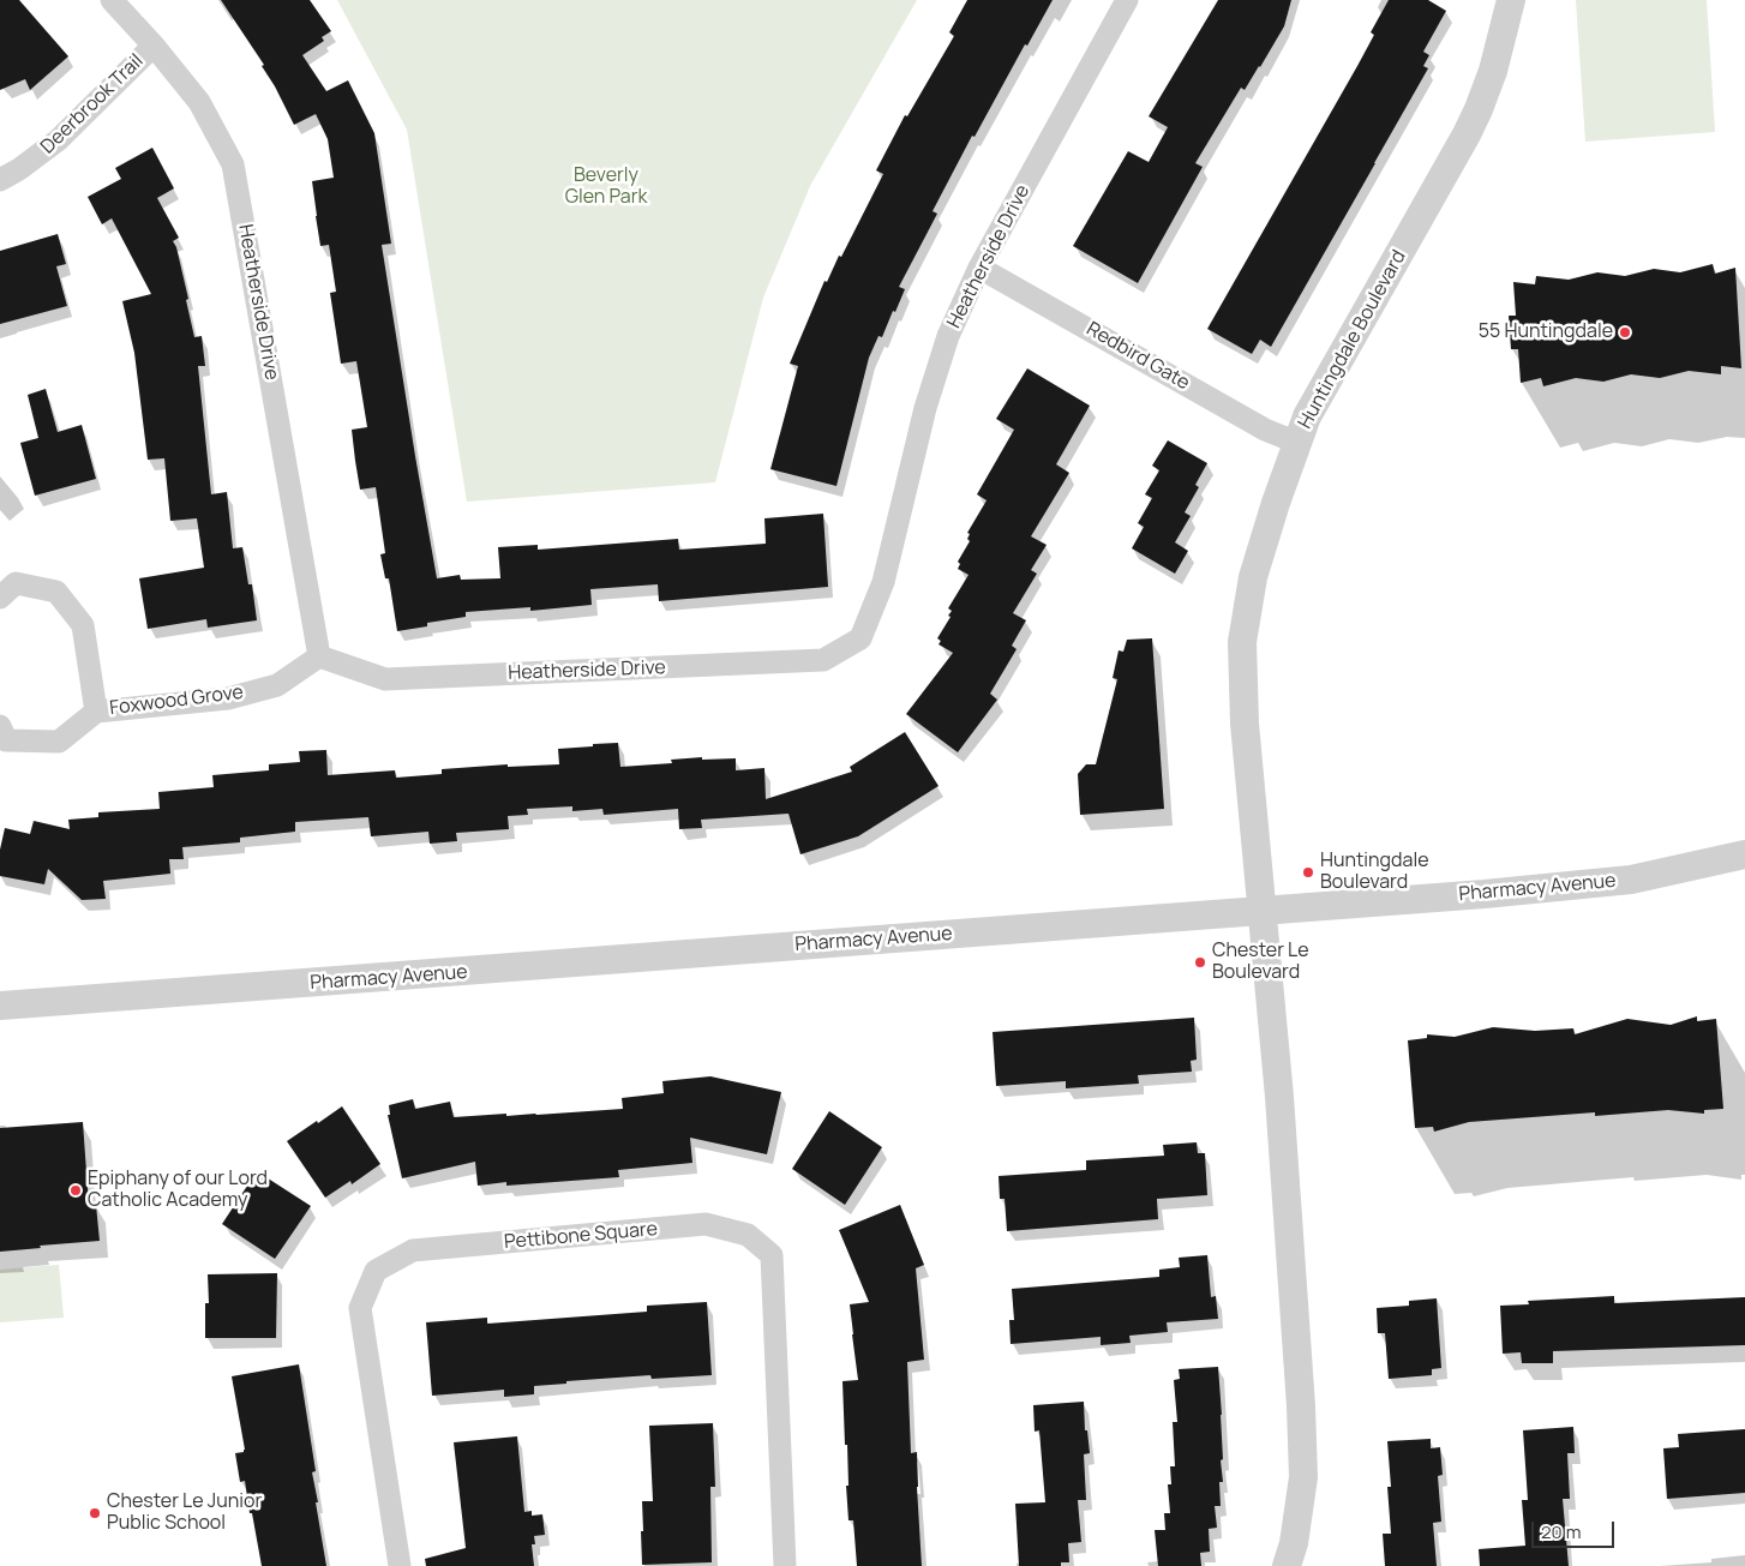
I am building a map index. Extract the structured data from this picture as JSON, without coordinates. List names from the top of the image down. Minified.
{"streets":{"street":["Deerbrook Trail","Heatherside Drive","Huntingdale Boulevard","Redbird Gate","Foxwood Grove","Pharmacy Avenue","Pettibone Square"]},"crossings":[["Deerbrook Trail","Heatherside Drive"],["Heatherside Drive","Redbird Gate"],["Heatherside Drive","Foxwood Grove"],["Huntingdale Boulevard","Redbird Gate"],["Huntingdale Boulevard","Pharmacy Avenue"]],"parks":["Beverly Glen Park"],"places":["55 Huntingdale","Huntingdale Boulevard","Chester Le Boulevard","Epiphany of our Lord Catholic Academy","Chester Le Junior Public School"],"scale_bar":"20 m"}
